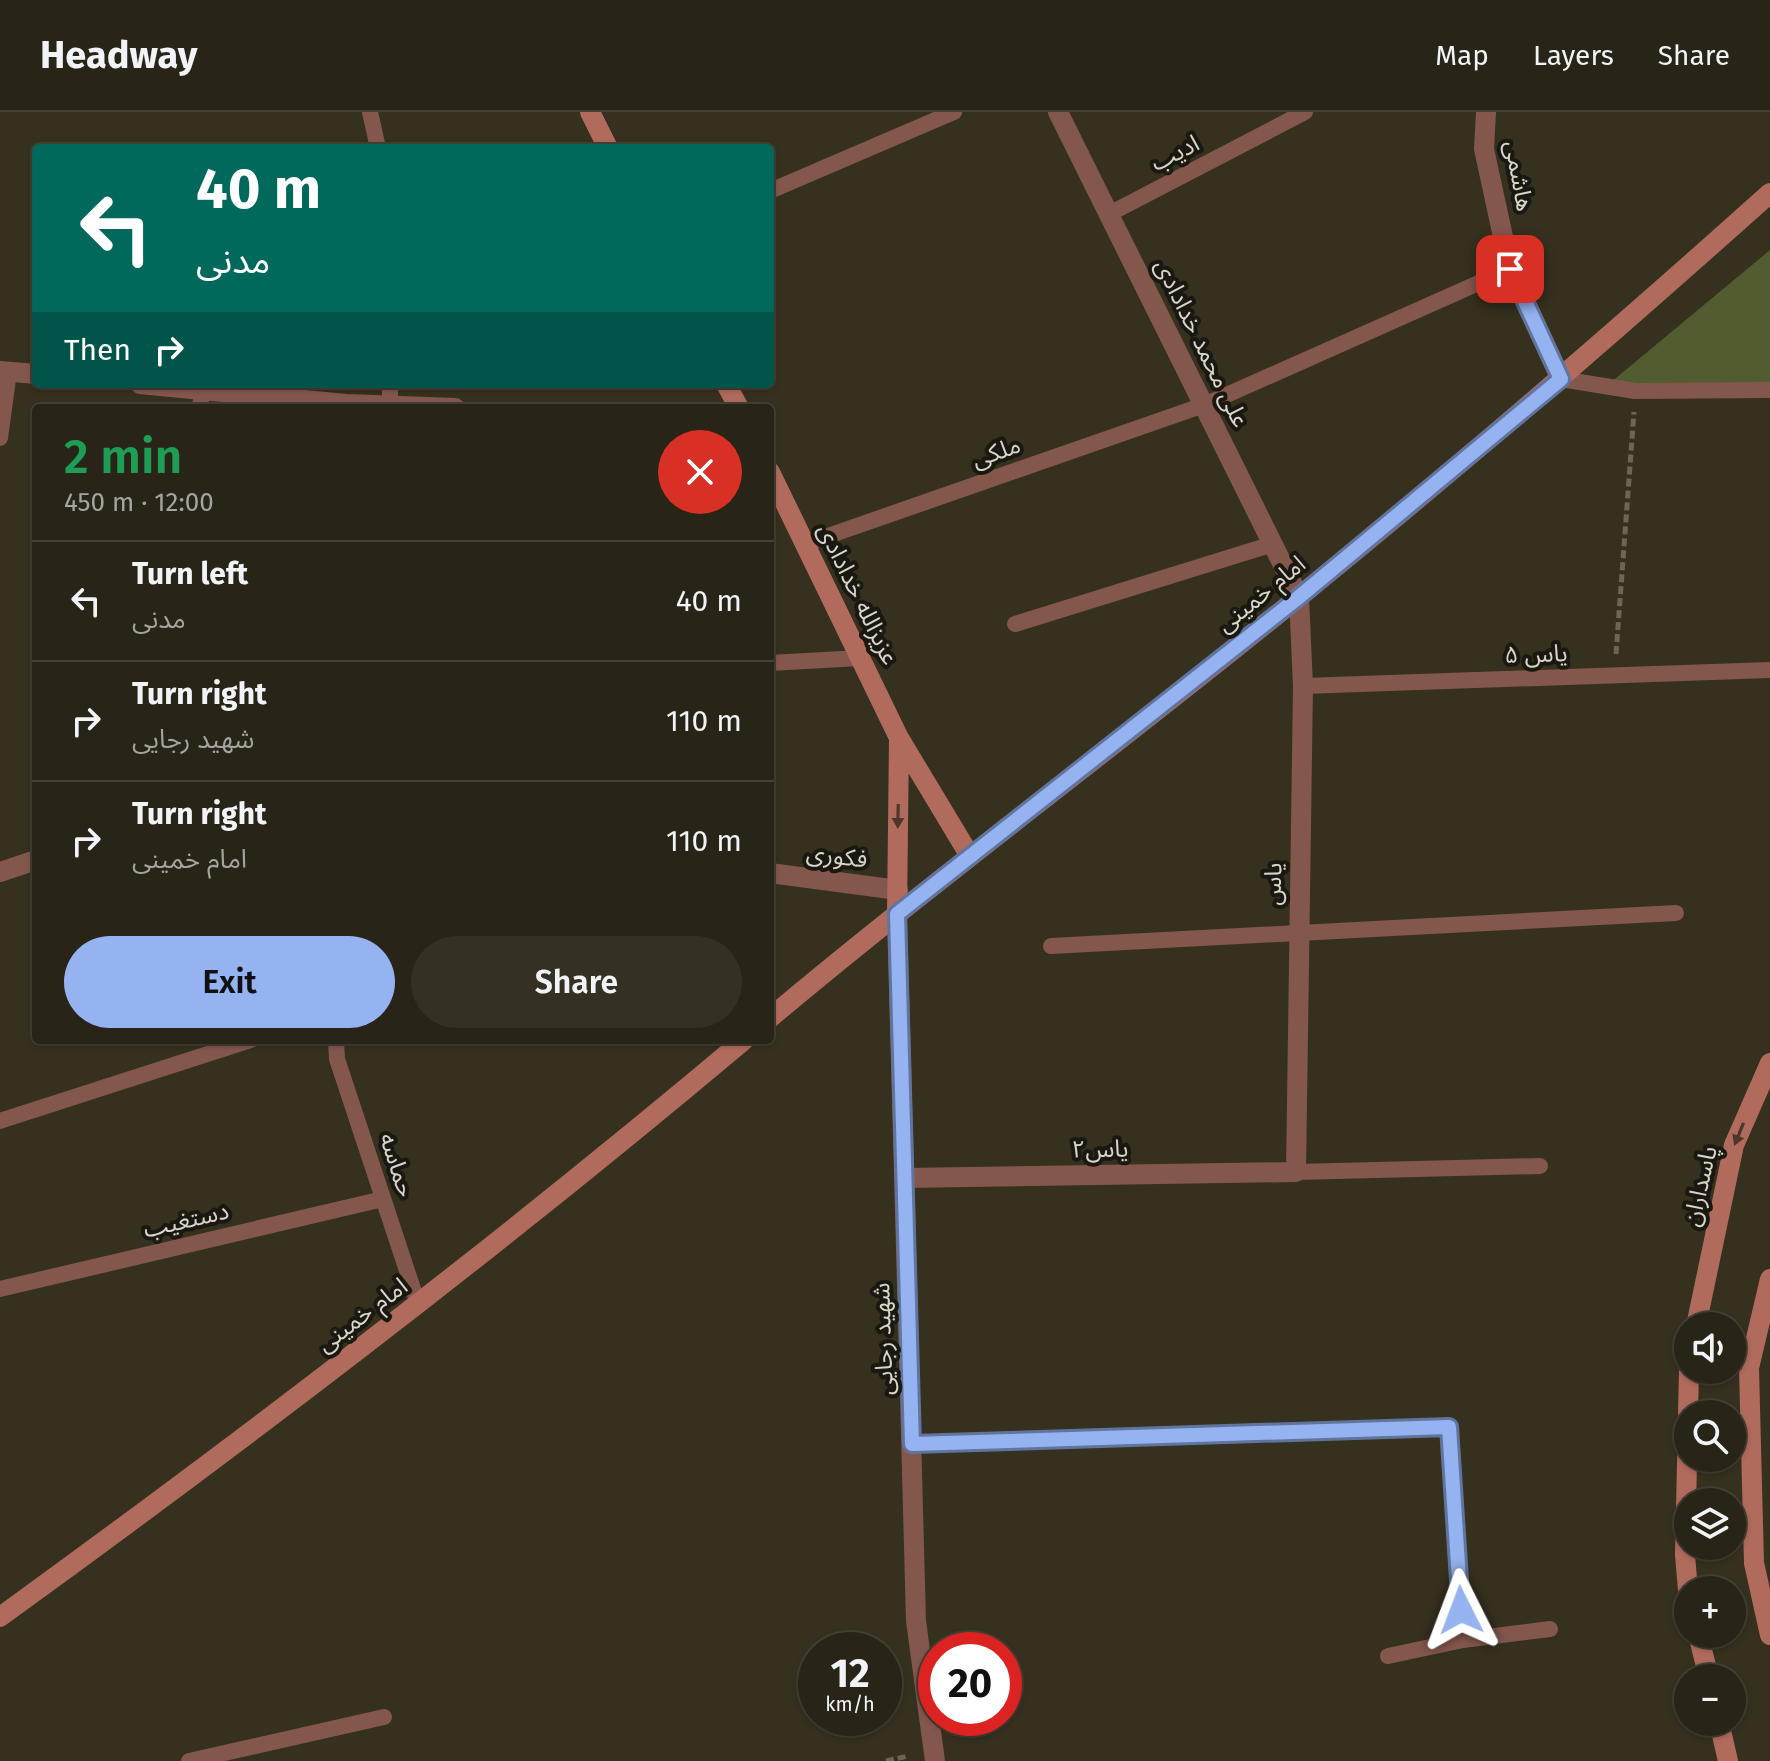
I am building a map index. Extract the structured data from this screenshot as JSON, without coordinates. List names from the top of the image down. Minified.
{"streets":{"main road":["عزیزالله خدادادی","امام خمینی","پاسداران"],"street":["هاشمی","علی محمد خدادادی","فکوری","یاس","یاس۲","شهید رجایی"],"lane":["ادیب","ملکی","یاس ۵","حماسه","دستغیب"]},"crossings":[["ادیب","علی محمد خدادادی"],["هاشمی","ملکی"],["هاشمی","امام خمینی"],["علی محمد خدادادی","ملکی"],["علی محمد خدادادی","امام خمینی"],["علی محمد خدادادی","یاس"],["ملکی","عزیزالله خدادادی"],["عزیزالله خدادادی","امام خمینی"],["امام خمینی","یاس"],["امام خمینی","حماسه"],["امام خمینی","شهید رجایی"],["یاس ۵","یاس"],["یاس","یاس۲"],["یاس۲","شهید رجایی"],["حماسه","دستغیب"]],"one_way":["پاسداران"],"page":{"header":"Headway","nav":["Map","Layers","Share"],"turn":["40 m","مدنی"],"then":"Then","heading":["2 min","450 m · 12:00"],"list":[{"name":"Turn left","note":"مدنی","value":"40 m"},{"name":"Turn right","note":"شهید رجایی","value":"110 m"},{"name":"Turn right","note":"امام خمینی","value":"110 m"}],"buttons":["Exit","Share"],"map_buttons":["+","−"],"speed":"12 km/h","limit":"20"}}
